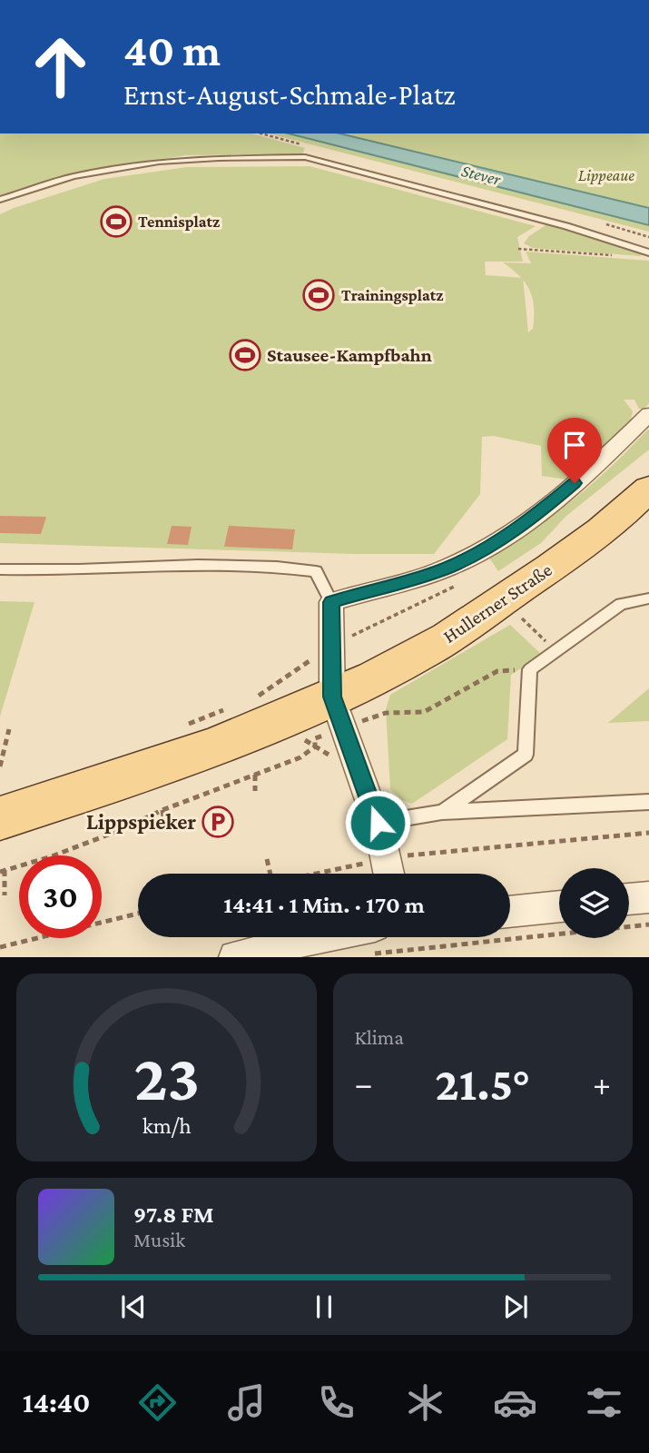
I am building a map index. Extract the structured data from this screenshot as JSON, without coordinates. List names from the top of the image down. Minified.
{"streets":{"main road":["Hullerner Straße"]},"water":["Stever"],"parks":["Lippeaue"],"places":{"sports":["Tennisplatz","Trainingsplatz","Stausee-Kampfbahn"],"parking":["Lippspieker"]},"page":{"turn":["40 m","Ernst-August-Schmale-Platz"],"limit":"30","trip":"14:41 · 1 Min. · 170 m","tile":"Klima","heat":["−","21.5°","+"],"song":["97.8 FM","Musik"],"tabs":"14:40","gauge":["23","km/h"]}}
